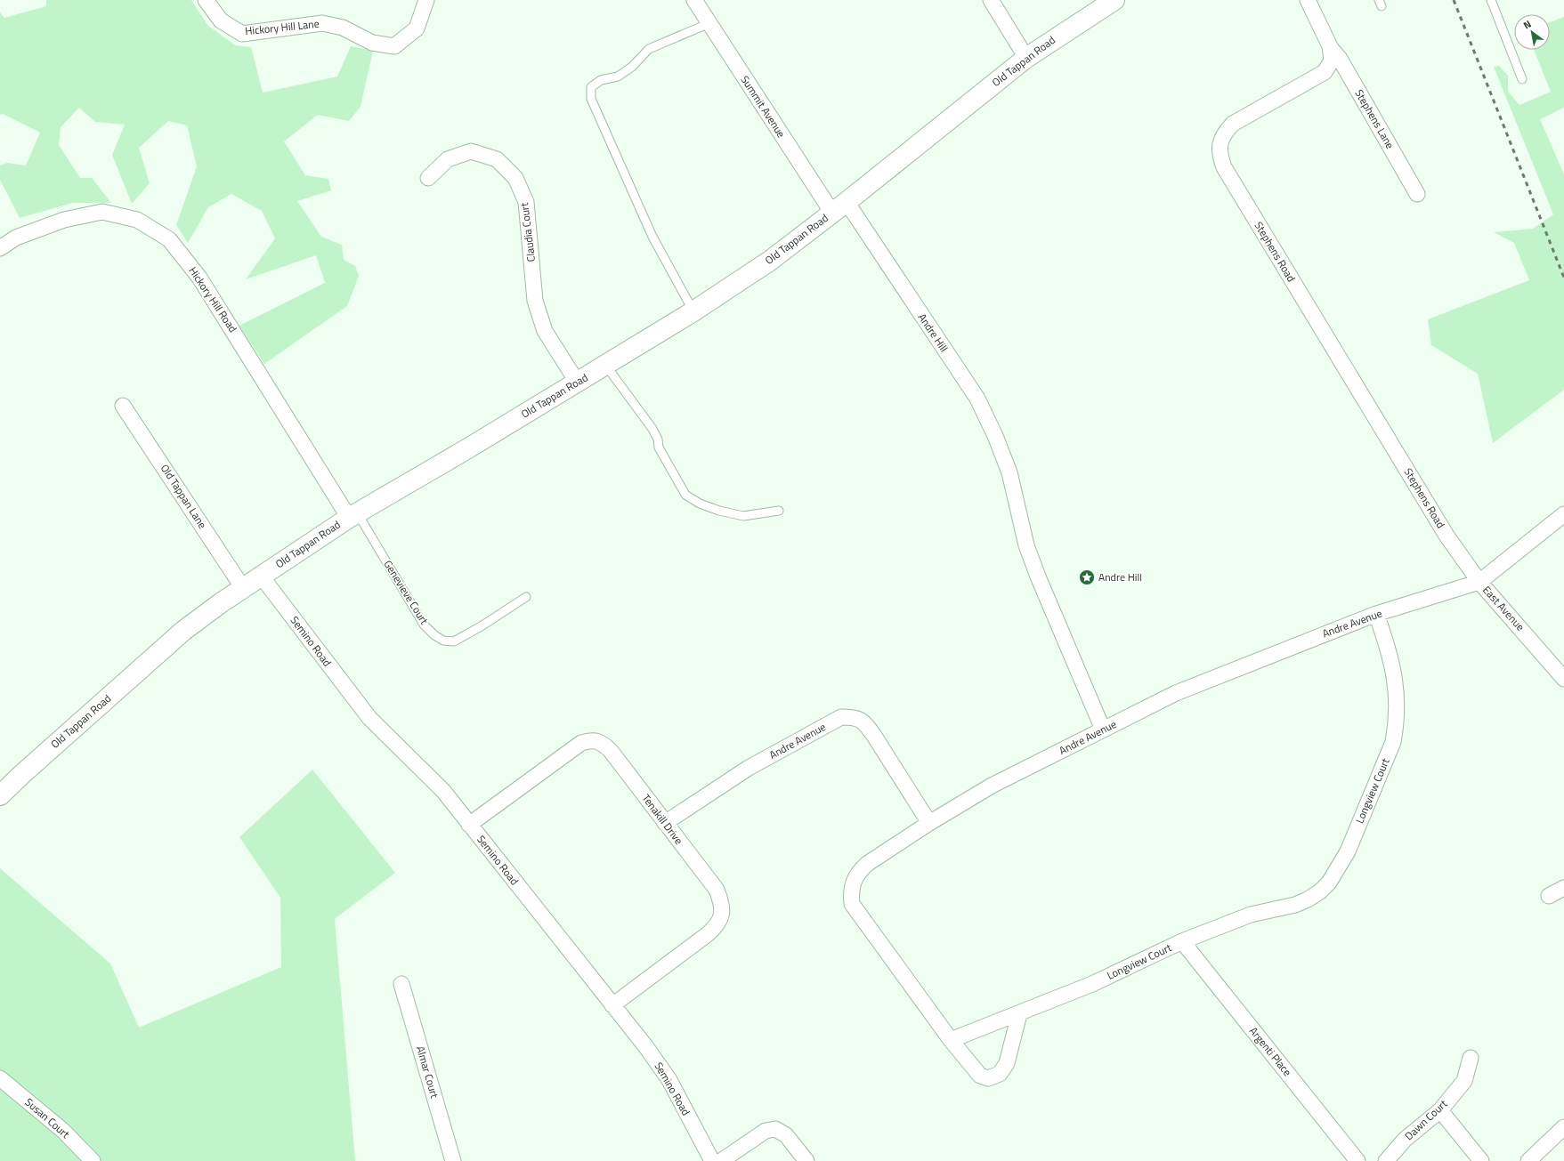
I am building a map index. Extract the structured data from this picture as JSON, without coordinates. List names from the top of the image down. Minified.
{"streets":{"main road":["Old Tappan Road"],"street":["Hickory Hill Lane","Summit Avenue","Stephens Lane","Claudia Court","Stephens Road","Hickory Hill Road","Andre Hill","Old Tappan Lane","East Avenue","Andre Avenue","Semino Road","Longview Court","Tenakill Drive","Argenti Place","Almar Court","Susan Court","Dawn Court"],"lane":["Genevieve Court"]},"crossings":[["Old Tappan Road","Summit Avenue"],["Old Tappan Road","Claudia Court"],["Old Tappan Road","Hickory Hill Road"],["Old Tappan Road","Andre Hill"],["Old Tappan Road","Old Tappan Lane"],["Old Tappan Road","Genevieve Court"],["Old Tappan Road","Semino Road"],["Summit Avenue","Andre Hill"],["Stephens Lane","Stephens Road"],["Stephens Road","East Avenue"],["Hickory Hill Road","Genevieve Court"],["Andre Hill","Andre Avenue"],["East Avenue","Andre Avenue"],["Andre Avenue","Longview Court"],["Andre Avenue","Tenakill Drive"],["Semino Road","Tenakill Drive"],["Longview Court","Argenti Place"]],"places":{"place":["Andre Hill"]},"north":"top left"}
